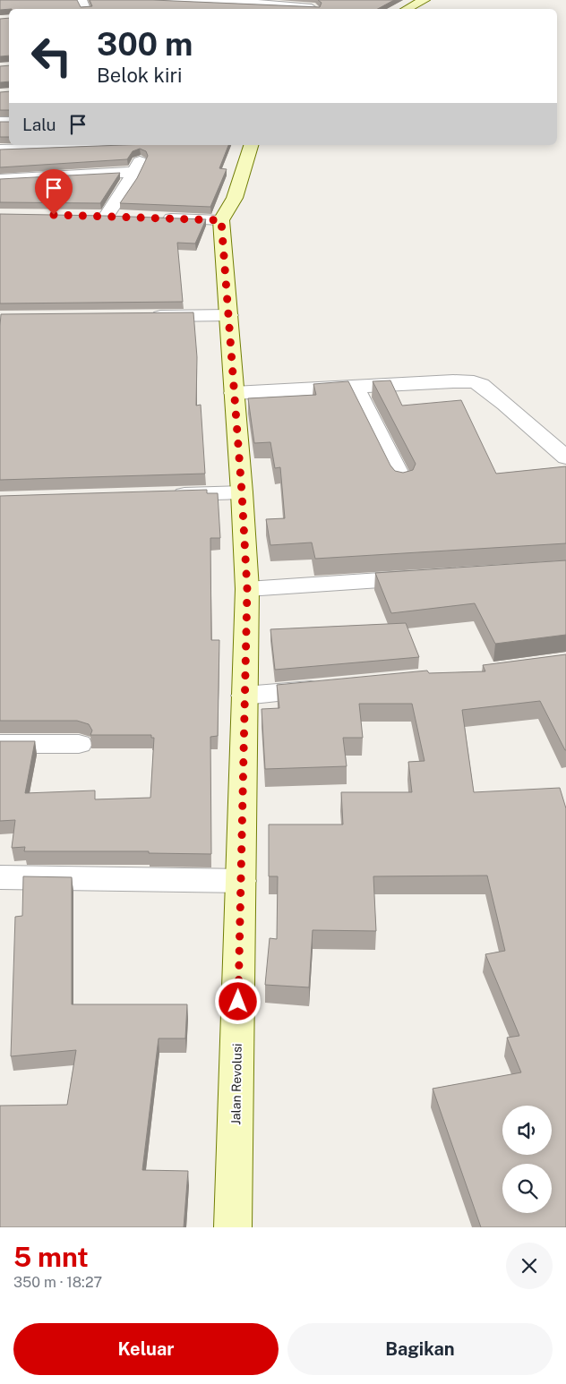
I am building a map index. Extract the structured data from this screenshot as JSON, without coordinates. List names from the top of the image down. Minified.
{"streets":{"street":["Jalan Revolusi"]},"page":{"turn":["300 m","Belok kiri"],"then":"Lalu","heading":["5 mnt","350 m · 18:27"],"buttons":["Keluar","Bagikan"]}}
